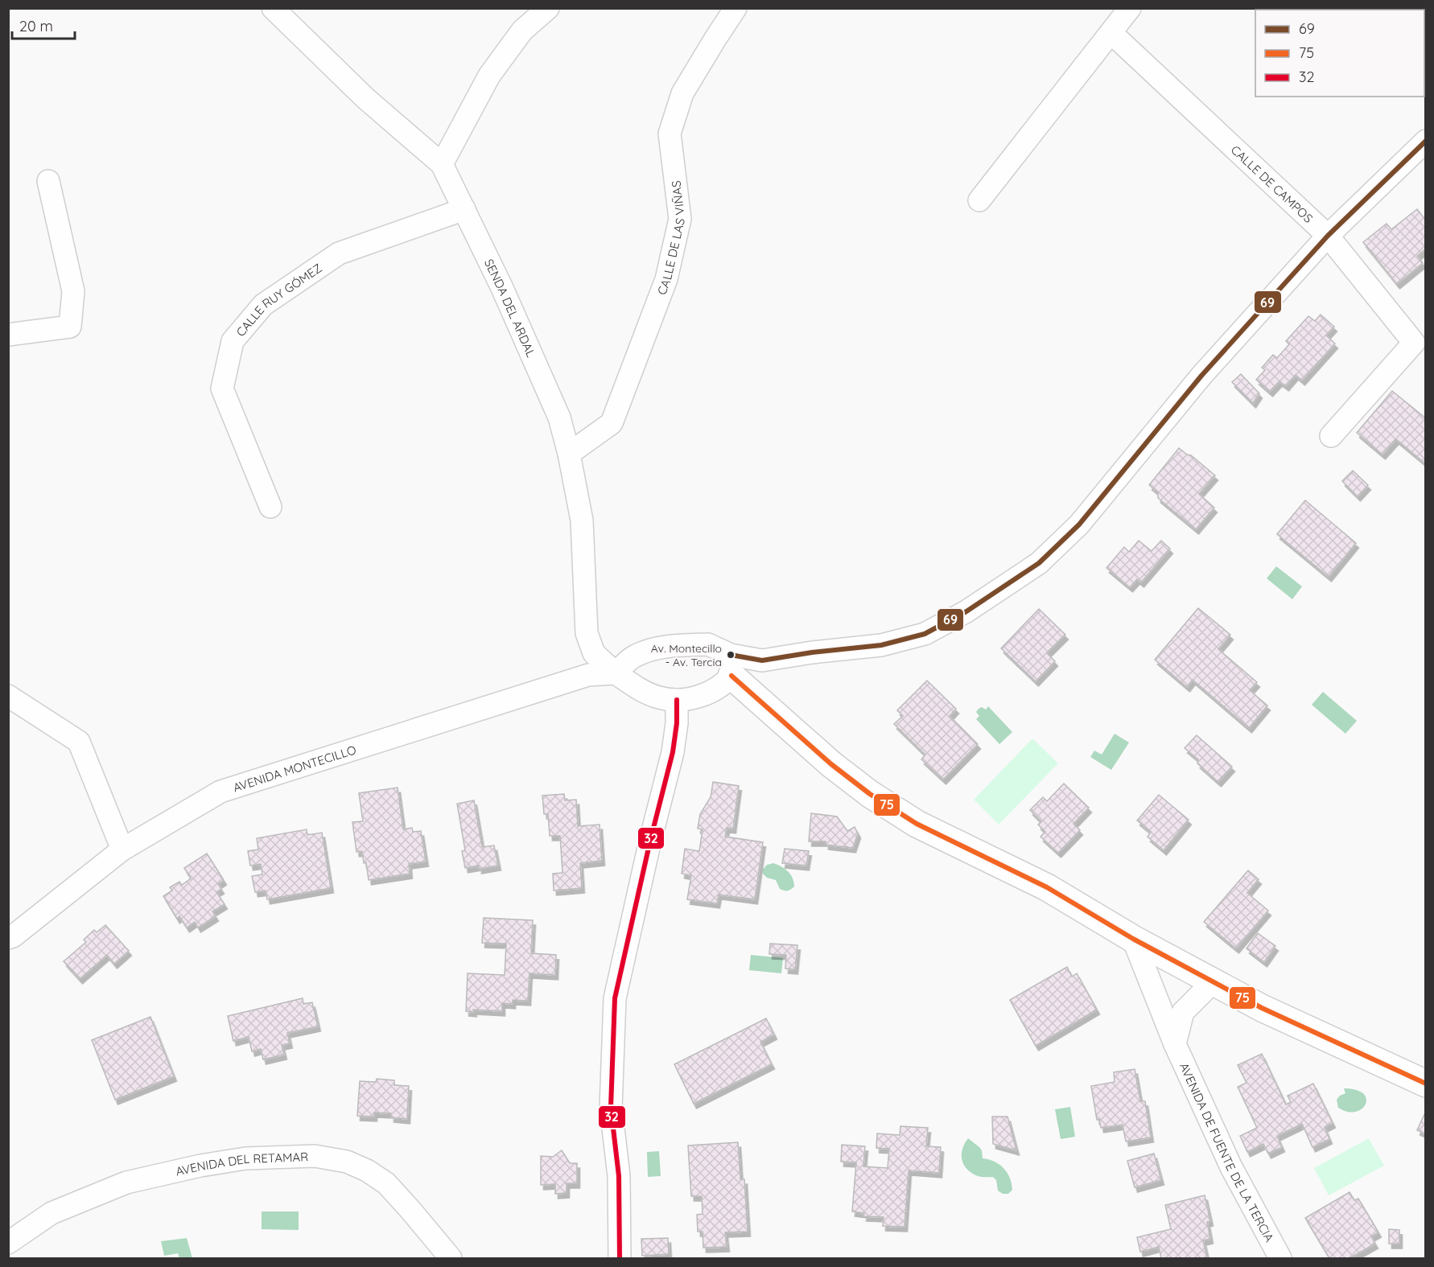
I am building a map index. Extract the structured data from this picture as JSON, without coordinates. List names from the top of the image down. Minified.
{"streets":{"street":["CALLE DE CAMPOS","CALLE DE LAS VIÑAS","CALLE RUY GÓMEZ","SENDA DEL ARDAL","AVENIDA MONTECILLO","AVENIDA DE FUENTE DE LA TERCIA","AVENIDA DEL RETAMAR"]},"crossings":[["CALLE DE LAS VIÑAS","SENDA DEL ARDAL"],["CALLE RUY GÓMEZ","SENDA DEL ARDAL"],["SENDA DEL ARDAL","AVENIDA MONTECILLO"]],"places":["Av. Montecillo - Av. Tercia"],"lines":["transit line 69","transit line 75","transit line 32"],"legend":["69","75","32"],"scale_bar":"20 m"}
